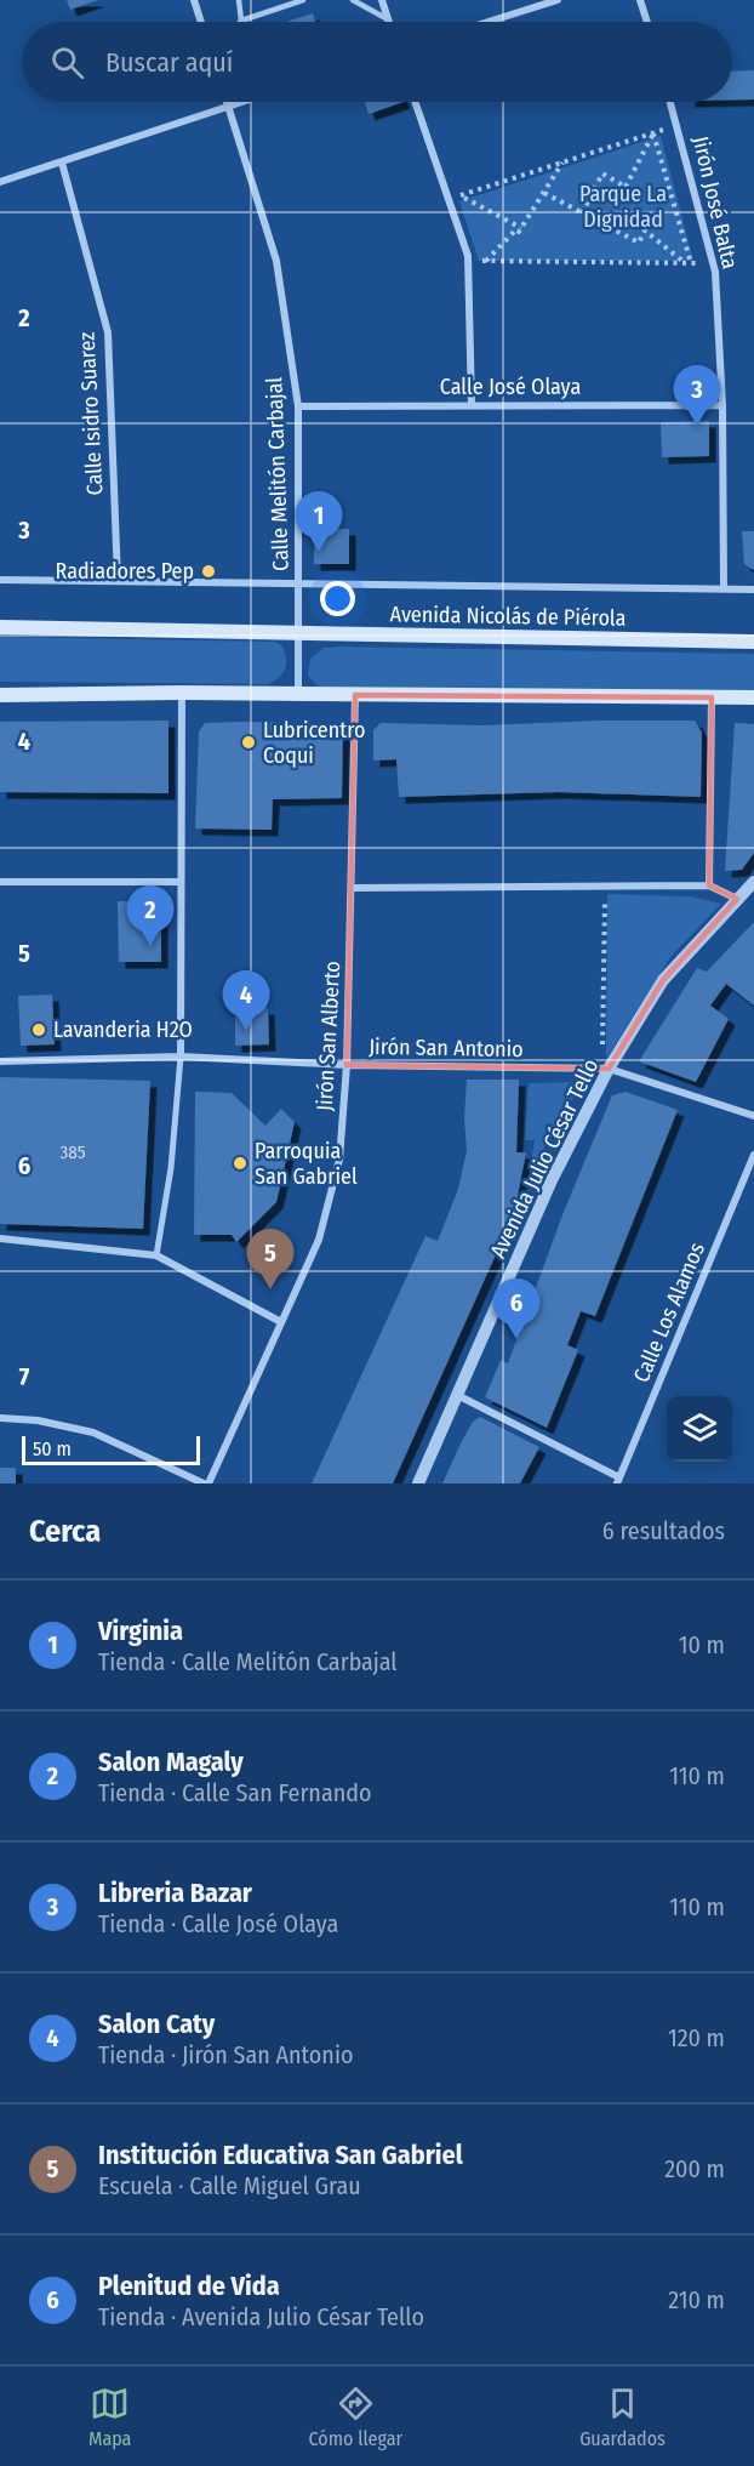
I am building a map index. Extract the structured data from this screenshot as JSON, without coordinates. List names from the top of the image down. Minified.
{"streets":{"main road":["Avenida Nicolás de Piérola"],"street":["Jirón José Balta","Calle José Olaya","Calle Isidro Suarez","Calle Melitón Carbajal","Jirón San Alberto","Jirón San Antonio","Avenida Julio César Tello","Calle Los Alamos"]},"crossings":[["Jirón José Balta","Calle José Olaya"],["Jirón José Balta","Avenida Nicolás de Piérola"],["Calle José Olaya","Calle Melitón Carbajal"],["Calle Isidro Suarez","Avenida Nicolás de Piérola"],["Calle Melitón Carbajal","Avenida Nicolás de Piérola"],["Jirón San Alberto","Jirón San Antonio"],["Jirón San Antonio","Avenida Julio César Tello"]],"parks":["Parque La Dignidad"],"places":["Radiadores Pep","Lubricentro Coqui","Lavanderia H2O","Parroquia San Gabriel"],"house_numbers":["385"],"scale_bar":"50 m","page":{"search":"Buscar aquí","pins":["3","1","2","4","5","6"],"scale":"50 m","heading":["Cerca","6 resultados"],"list":[{"mark":"1","name":"Virginia","note":"Tienda · Calle Melitón Carbajal","value":"10 m"},{"mark":"2","name":"Salon Magaly","note":"Tienda · Calle San Fernando","value":"110 m"},{"mark":"3","name":"Libreria Bazar","note":"Tienda · Calle José Olaya","value":"110 m"},{"mark":"4","name":"Salon Caty","note":"Tienda · Jirón San Antonio","value":"120 m"},{"mark":"5","name":"Institución Educativa San Gabriel","note":"Escuela · Calle Miguel Grau","value":"200 m"},{"mark":"6","name":"Plenitud de Vida","note":"Tienda · Avenida Julio César Tello","value":"210 m"}],"nav":["Mapa","Cómo llegar","Guardados"]},"grid":{"rows":["2","3","4","5","6","7"]}}
